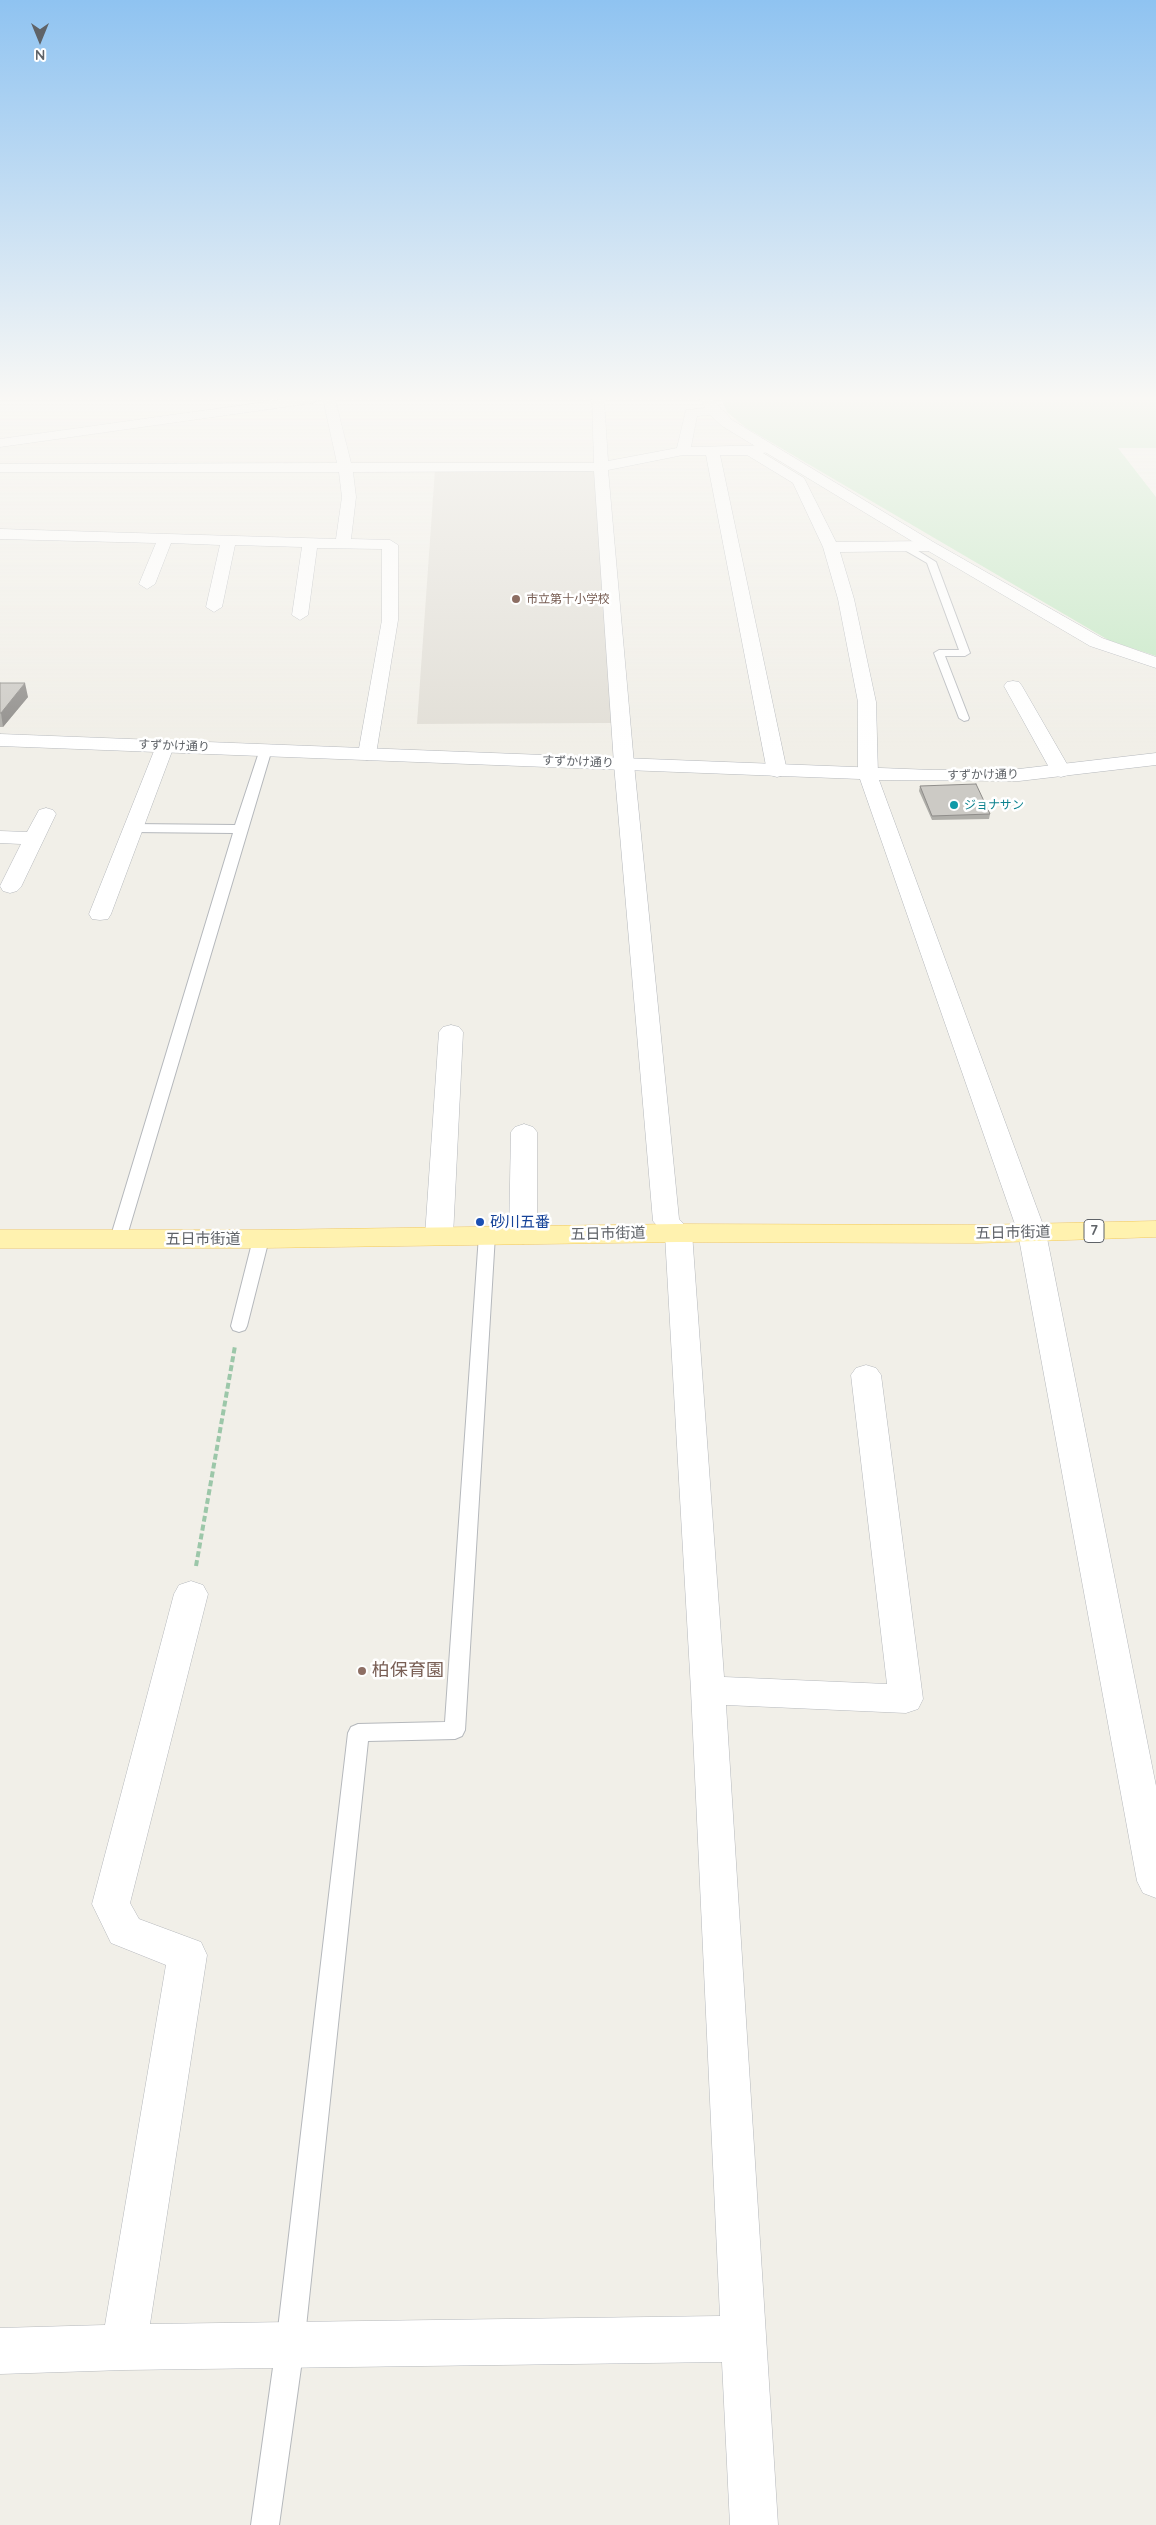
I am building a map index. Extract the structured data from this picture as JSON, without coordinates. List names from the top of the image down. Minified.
{"streets":{"main road":["7","五日市街道"],"street":["すずかけ通り"]},"places":["市立第十小学校","ジョナサン","砂川五番","柏保育園"],"north":"bottom"}
